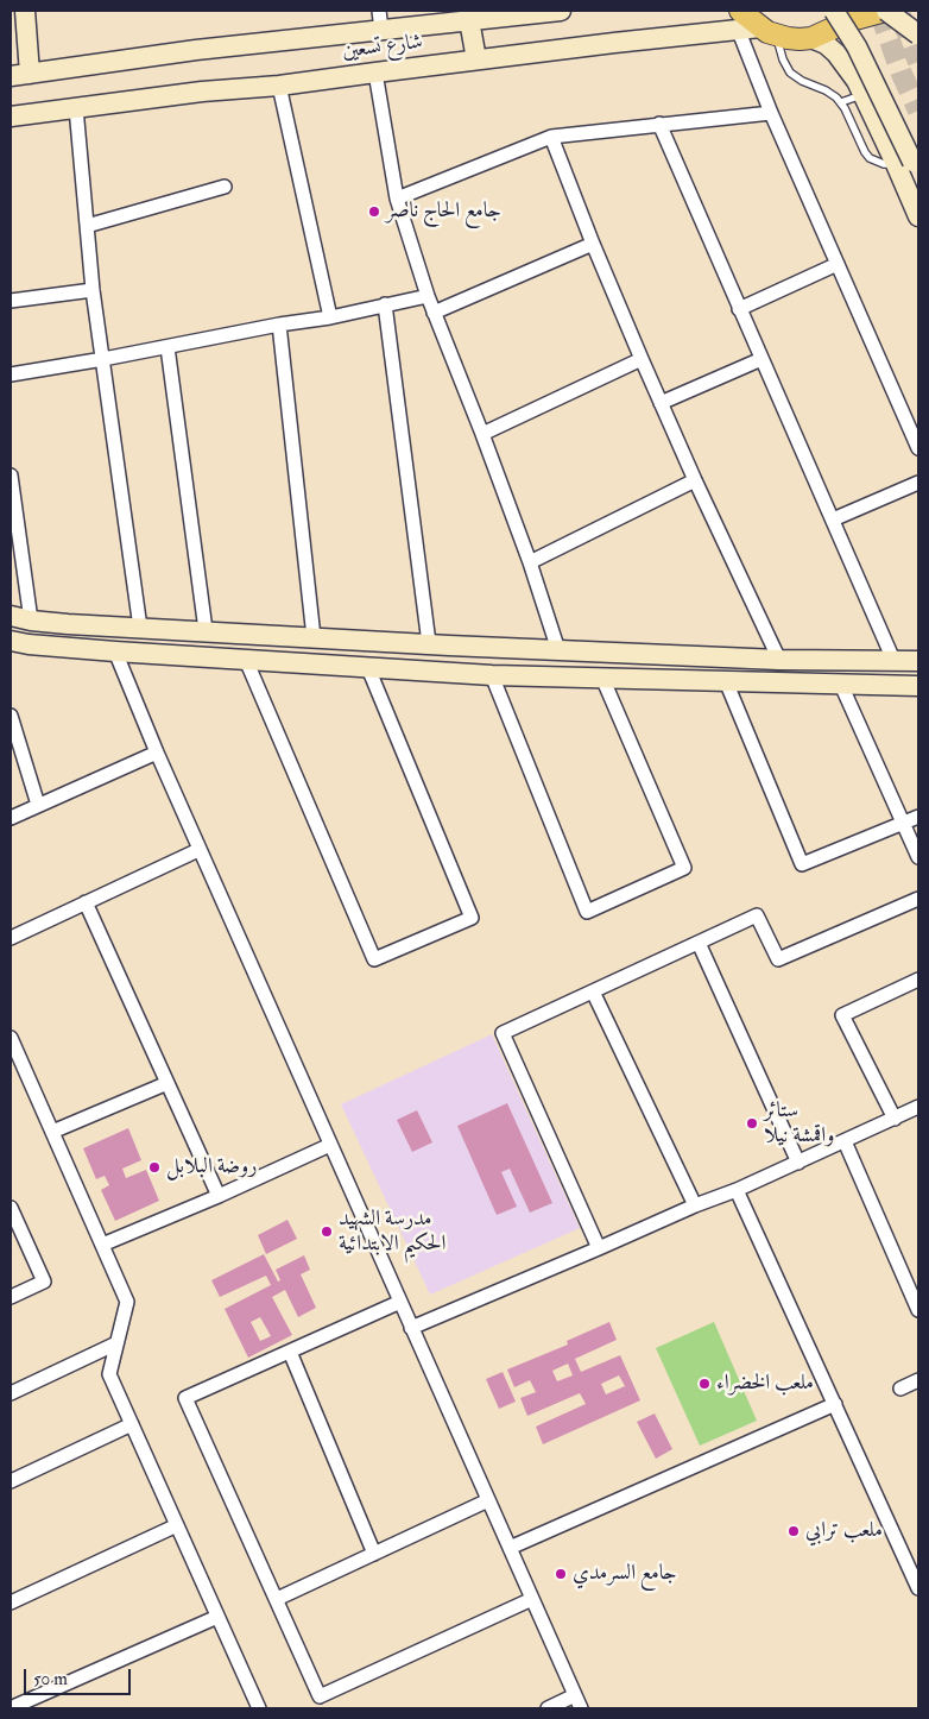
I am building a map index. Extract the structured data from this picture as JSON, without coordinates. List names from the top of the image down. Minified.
{"streets":{"main road":["شارع تسعين"]},"places":["جامع الحاج ناصر","ستائر واقمشة نيلا","روضة البلابل","مدرسة الشهيد الحكيم الابتدائية","ملعب الخضراء","ملعب ترابي","جامع السرمدي"],"scale_bar":"50 m"}
